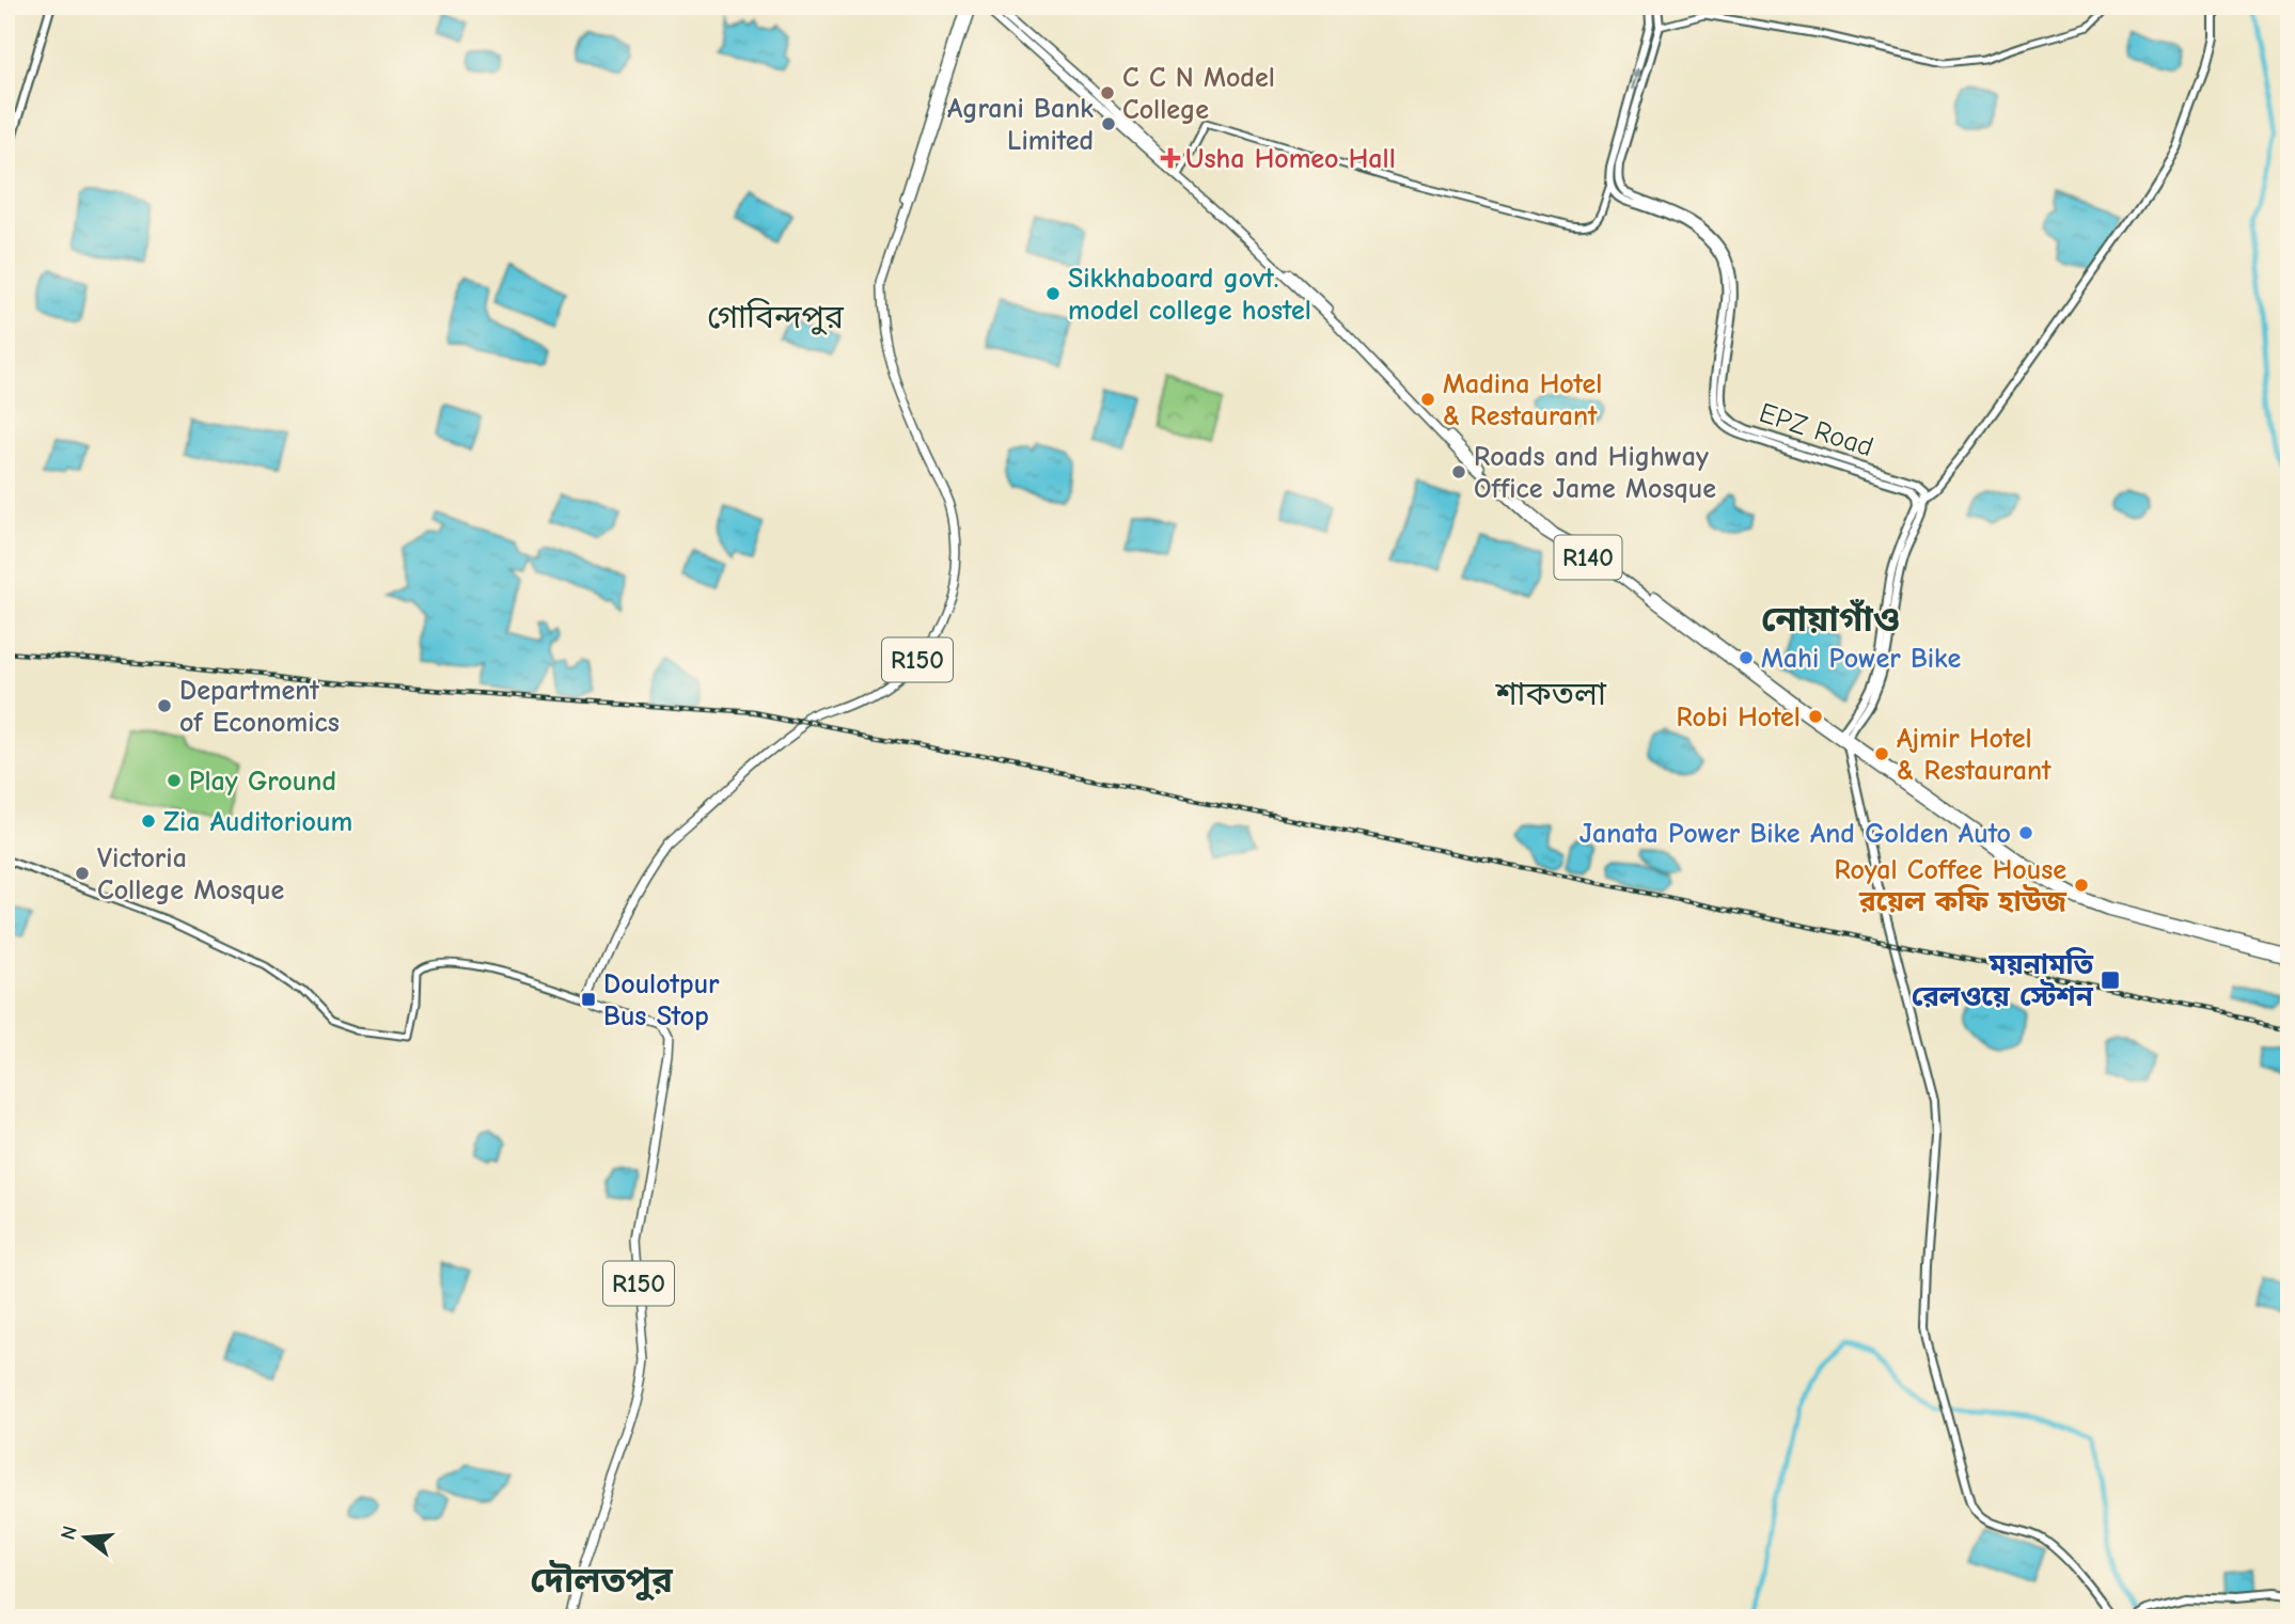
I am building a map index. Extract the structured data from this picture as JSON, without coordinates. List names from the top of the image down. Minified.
{"streets":{"main road":["EPZ Road","R140","R150"]},"districts":["গোবিন্দপুর","নোয়াগাঁও","শাকতলা","দৌলতপুর"],"places":{"other":["C C N Model College","Agrani Bank Limited","Sikkhaboard govt. model college hostel","Madina Hotel & Restaurant","Roads and Highway Office Jame Mosque","Mahi Power Bike","Department of Economics","Robi Hotel","Ajmir Hotel & Restaurant","Play Ground","Zia Auditorioum","Janata Power Bike And Golden Auto","Victoria College Mosque","Royal Coffee House রয়েল কফি হাউজ"],"health":["Usha Homeo Hall"],"transit":["ময়নামতি রেলওয়ে স্টেশন","Doulotpur Bus Stop"]},"north":"left"}
